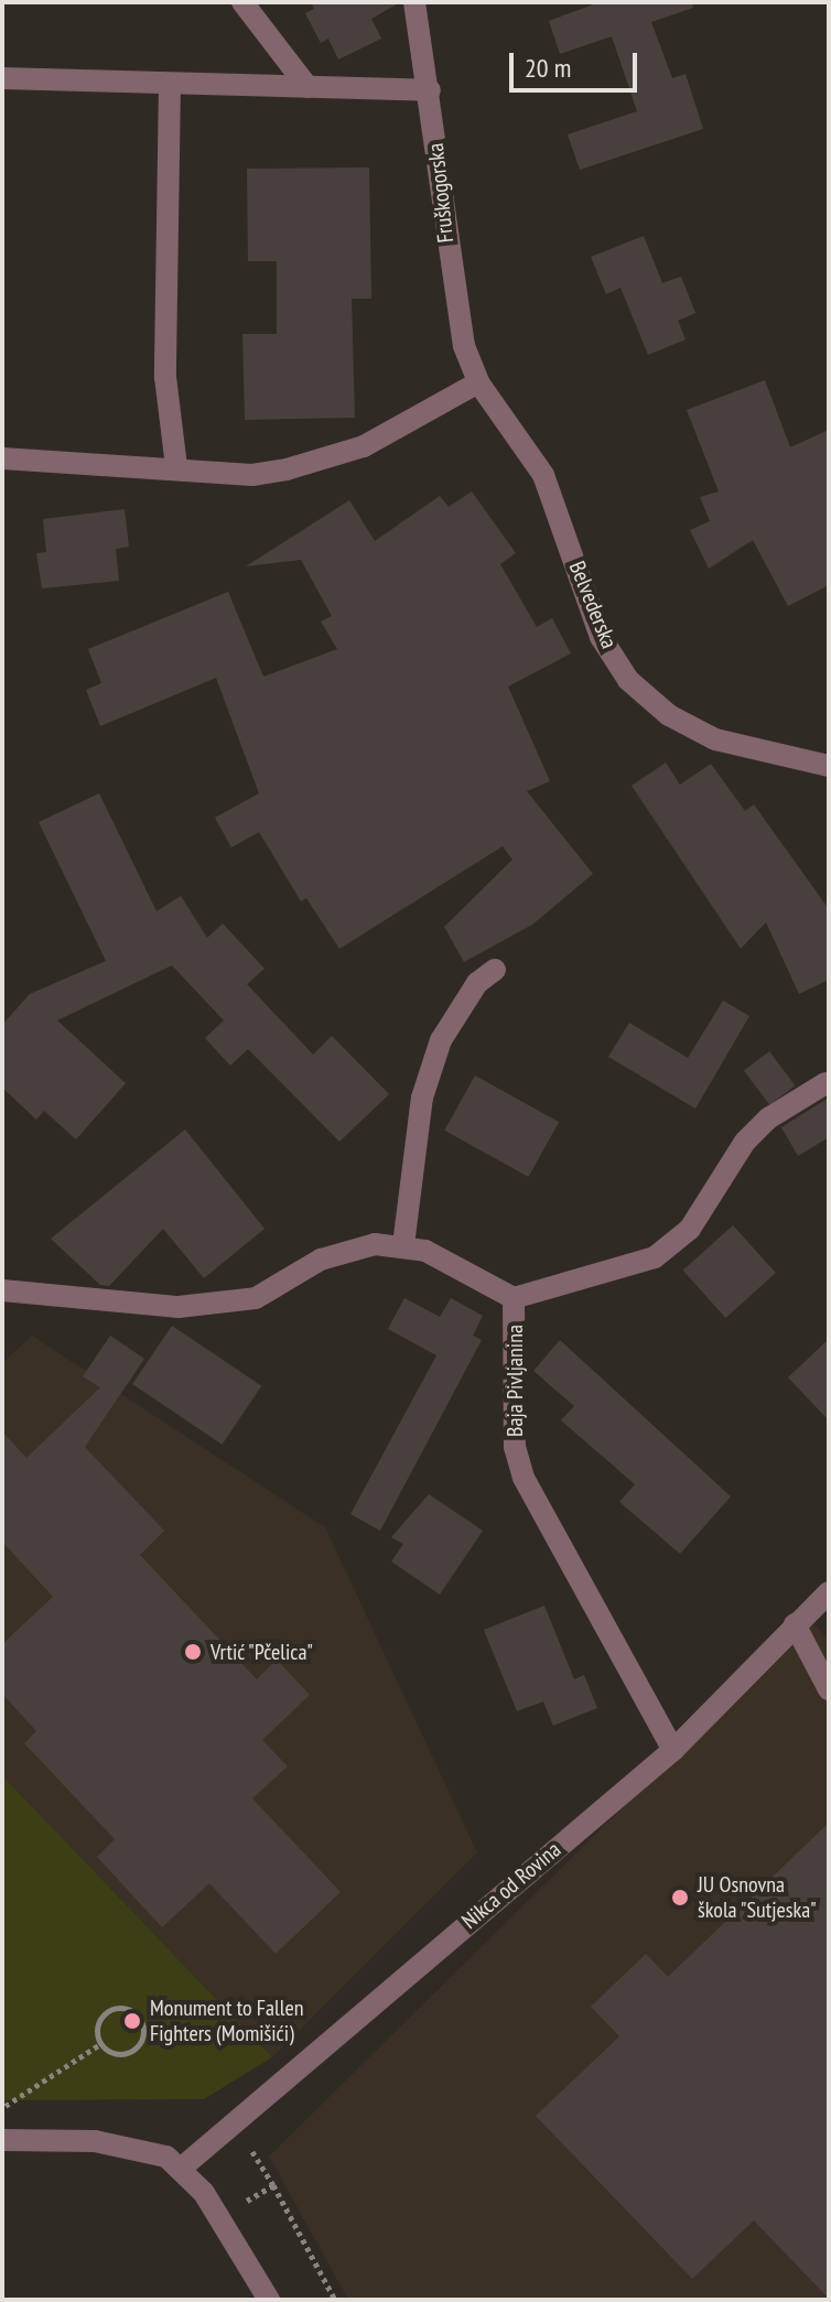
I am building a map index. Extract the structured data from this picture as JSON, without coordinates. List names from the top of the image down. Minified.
{"streets":{"street":["Fruškogorska","Belvederska","Baja Pivljanina","Nikca od Rovina"]},"crossings":[["Fruškogorska","Belvederska"],["Baja Pivljanina","Nikca od Rovina"]],"places":["Vrtić \"Pčelica\"","JU Osnovna škola \"Sutjeska\"","Monument to Fallen Fighters (Momišići)"],"scale_bar":"20 m"}
